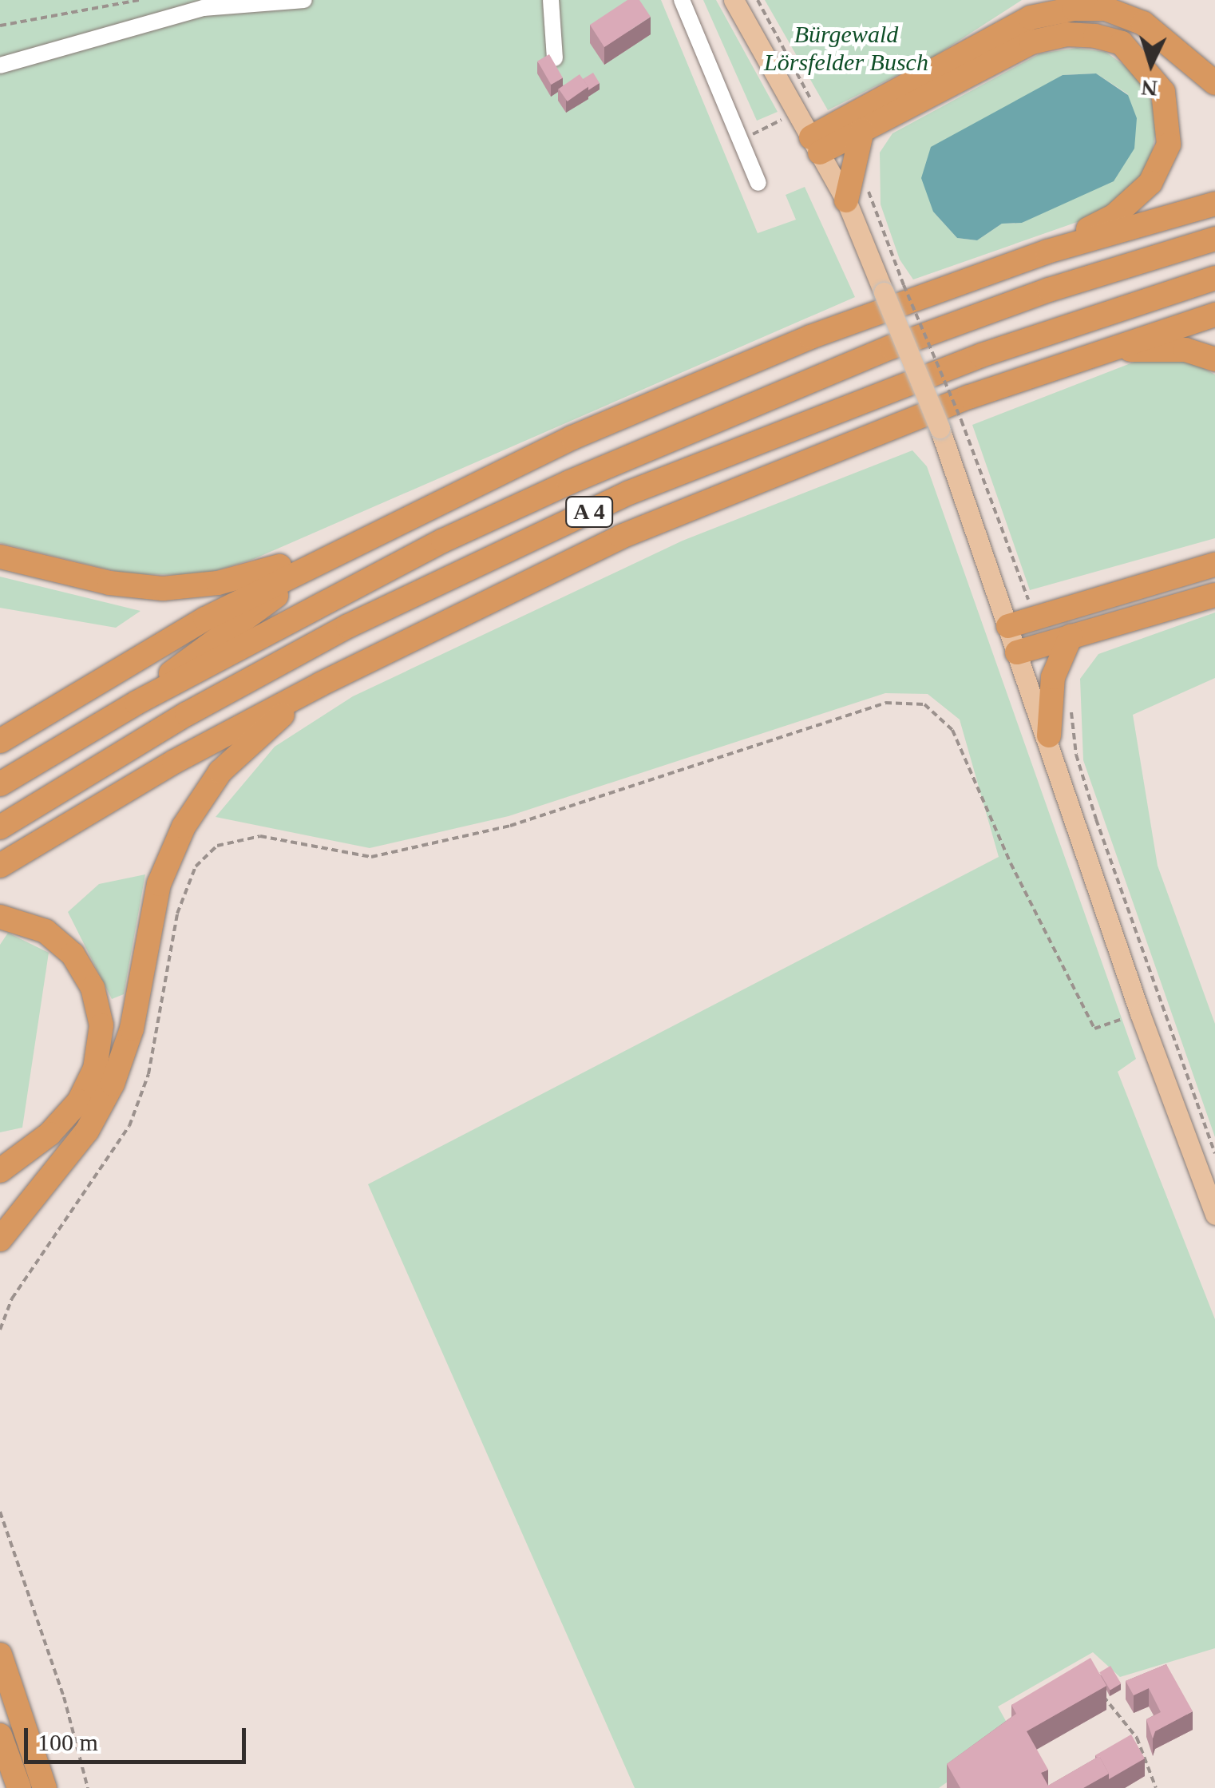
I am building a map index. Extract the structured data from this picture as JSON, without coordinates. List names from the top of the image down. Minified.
{"streets":{"highway":["A 4"]},"parks":["Bürgewald Lörsfelder Busch"],"scale_bar":"100 m","north":"bottom"}
